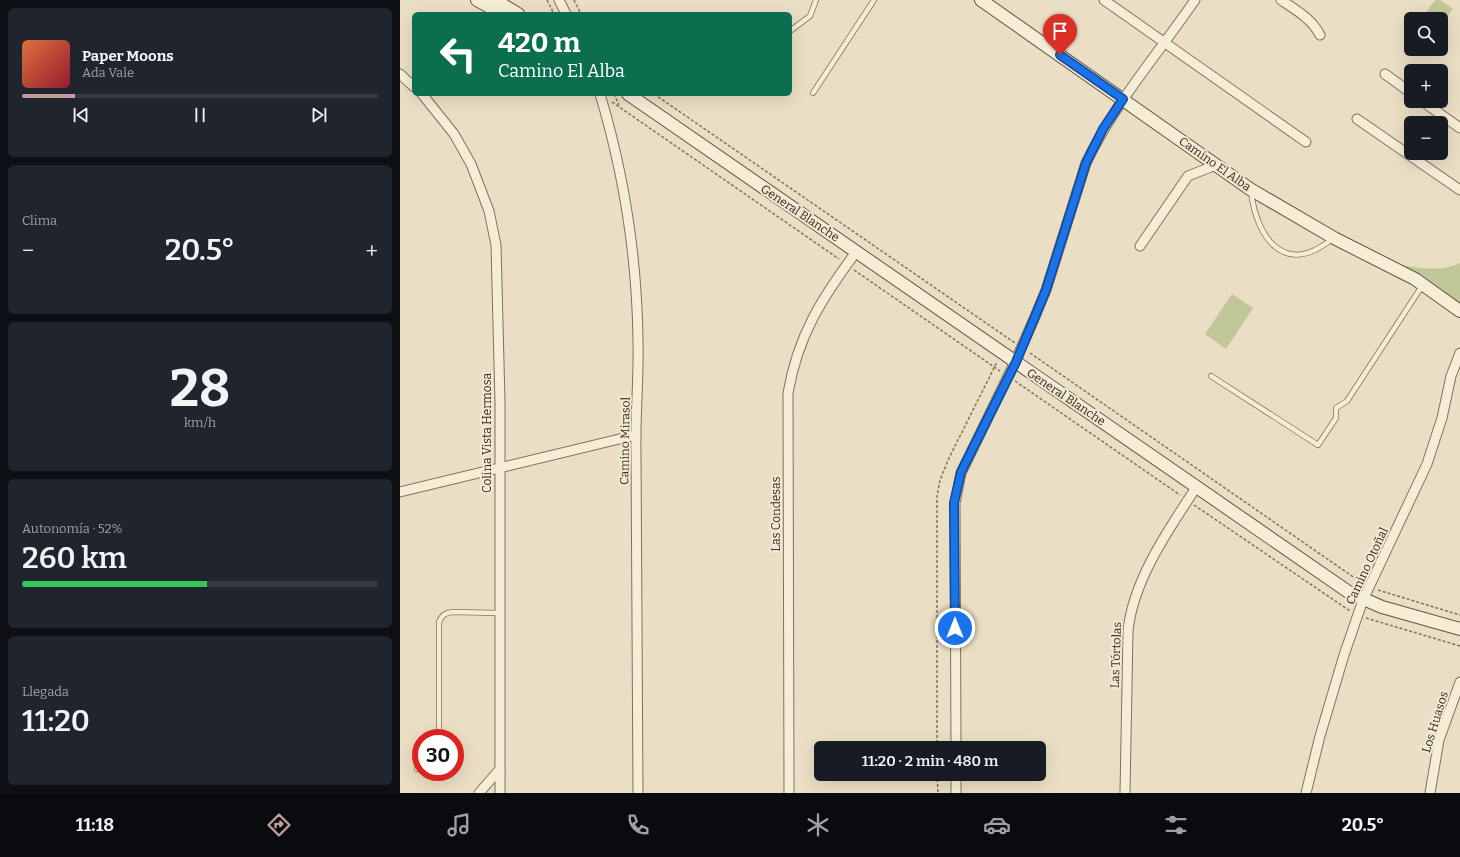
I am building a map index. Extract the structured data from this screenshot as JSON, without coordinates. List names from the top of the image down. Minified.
{"streets":{"main road":["Camino El Alba","General Blanche"],"street":["Colina Vista Hermosa","Camino Mirasol","Las Condesas","Camino Otoñal","Las Tórtolas","Los Huasos"]},"crossings":[["General Blanche","Las Condesas"],["General Blanche","Camino Otoñal"],["General Blanche","Las Tórtolas"]],"page":{"map_buttons":["+","−"],"turn":["420 m","Camino El Alba"],"song":["Paper Moons","Ada Vale"],"tile":["Clima",["28","km/h"],["Autonomía · 52%","260 km"],["Llegada","11:20"]],"heat":["−","20.5°","+"],"limit":"30","trip":"11:20 · 2 min · 480 m","tabs":["11:18","20.5°"]}}
